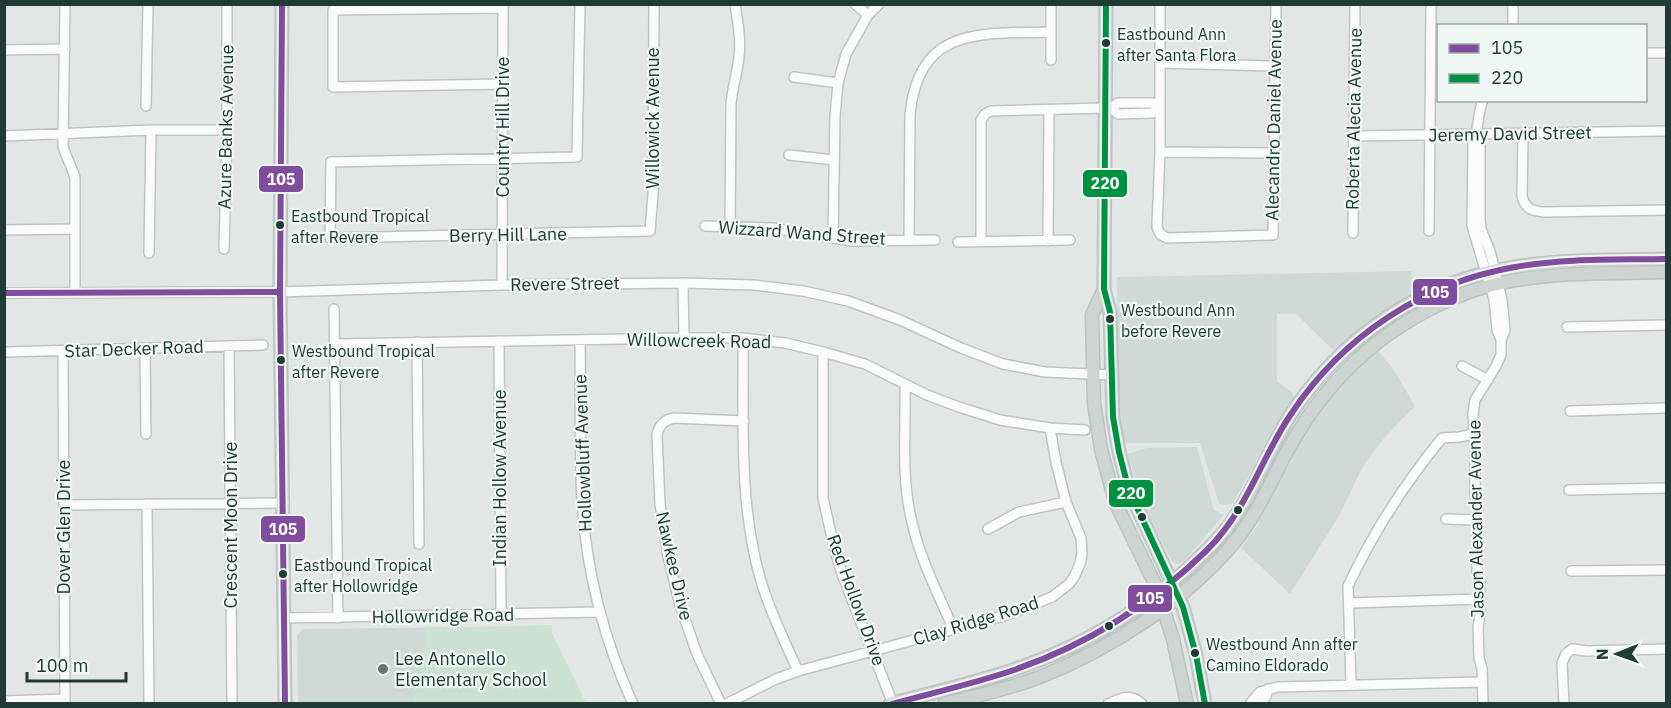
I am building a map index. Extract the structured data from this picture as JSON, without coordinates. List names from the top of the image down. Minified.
{"streets":{"street":["Willowick Avenue","Roberta Alecia Avenue","Alecandro Daniel Avenue","Azure Banks Avenue","Country Hill Drive","Jeremy David Street","Wizzard Wand Street","Berry Hill Lane","Revere Street","Willowcreek Road","Star Decker Road","Hollowbluff Avenue","Indian Hollow Avenue","Jason Alexander Avenue","Crescent Moon Drive","Dover Glen Drive","Nawkee Drive","Red Hollow Drive","Hollowridge Road","Clay Ridge Road"]},"crossings":[["Willowick Avenue","Berry Hill Lane"],["Roberta Alecia Avenue","Jeremy David Street"],["Country Hill Drive","Berry Hill Lane"],["Country Hill Drive","Revere Street"],["Jeremy David Street","Jason Alexander Avenue"],["Willowcreek Road","Hollowbluff Avenue"],["Willowcreek Road","Indian Hollow Avenue"],["Willowcreek Road","Red Hollow Drive"],["Willowcreek Road","Clay Ridge Road"],["Star Decker Road","Crescent Moon Drive"],["Star Decker Road","Dover Glen Drive"],["Hollowbluff Avenue","Hollowridge Road"],["Indian Hollow Avenue","Hollowridge Road"],["Nawkee Drive","Clay Ridge Road"],["Red Hollow Drive","Clay Ridge Road"]],"places":["Eastbound Ann after Santa Flora","Eastbound Tropical after Revere","Westbound Ann before Revere","Westbound Tropical after Revere","Eastbound Tropical after Hollowridge","Westbound Ann after Camino Eldorado","Lee Antonello Elementary School"],"lines":["transit line 105","transit line 220"],"legend":["105","220"],"scale_bar":"100 m","north":"left"}
